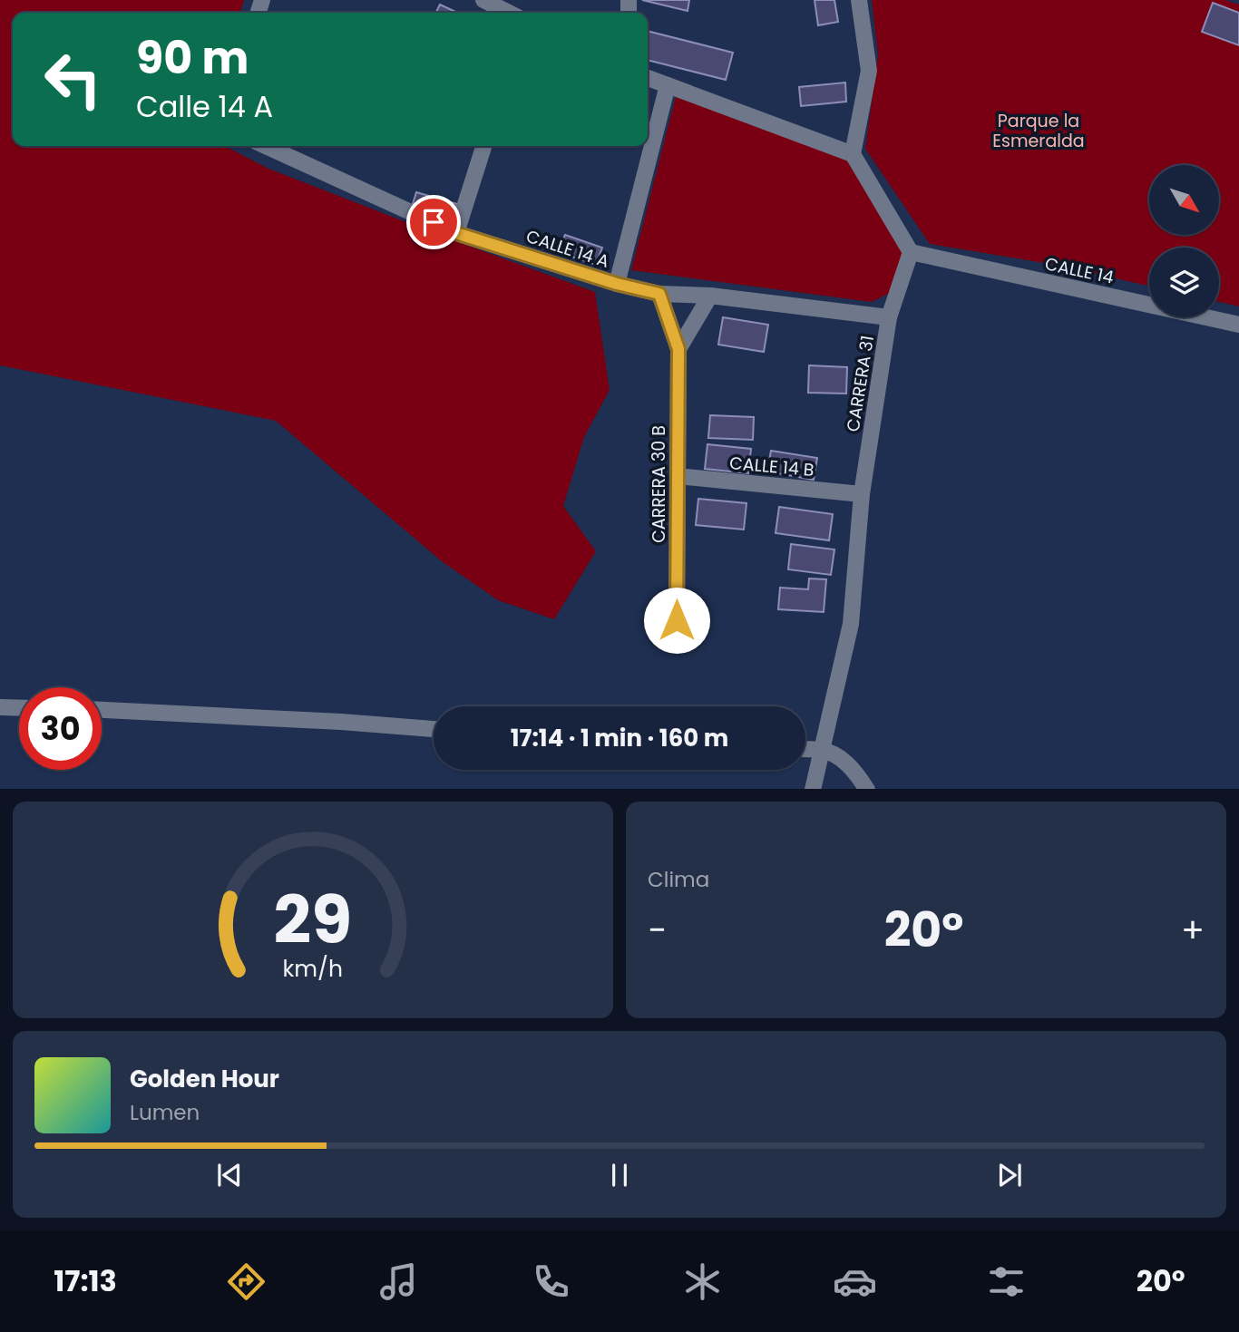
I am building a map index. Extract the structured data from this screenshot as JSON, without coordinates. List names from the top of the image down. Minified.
{"streets":{"street":["CALLE 14 A","CALLE 14","CARRERA 31","CALLE 14 B","CARRERA 30 B"]},"crossings":[["CALLE 14 A","CARRERA 31"],["CALLE 14 A","CARRERA 30 B"],["CALLE 14","CARRERA 31"],["CARRERA 31","CALLE 14 B"],["CALLE 14 B","CARRERA 30 B"]],"parks":["Parque la Esmeralda"],"north":"bottom right","page":{"turn":["90 m","Calle 14 A"],"limit":"30","trip":"17:14 · 1 min · 160 m","tile":"Clima","heat":["−","20°","+"],"song":["Golden Hour","Lumen"],"tabs":["17:13","20°"],"gauge":["29","km/h"]}}
